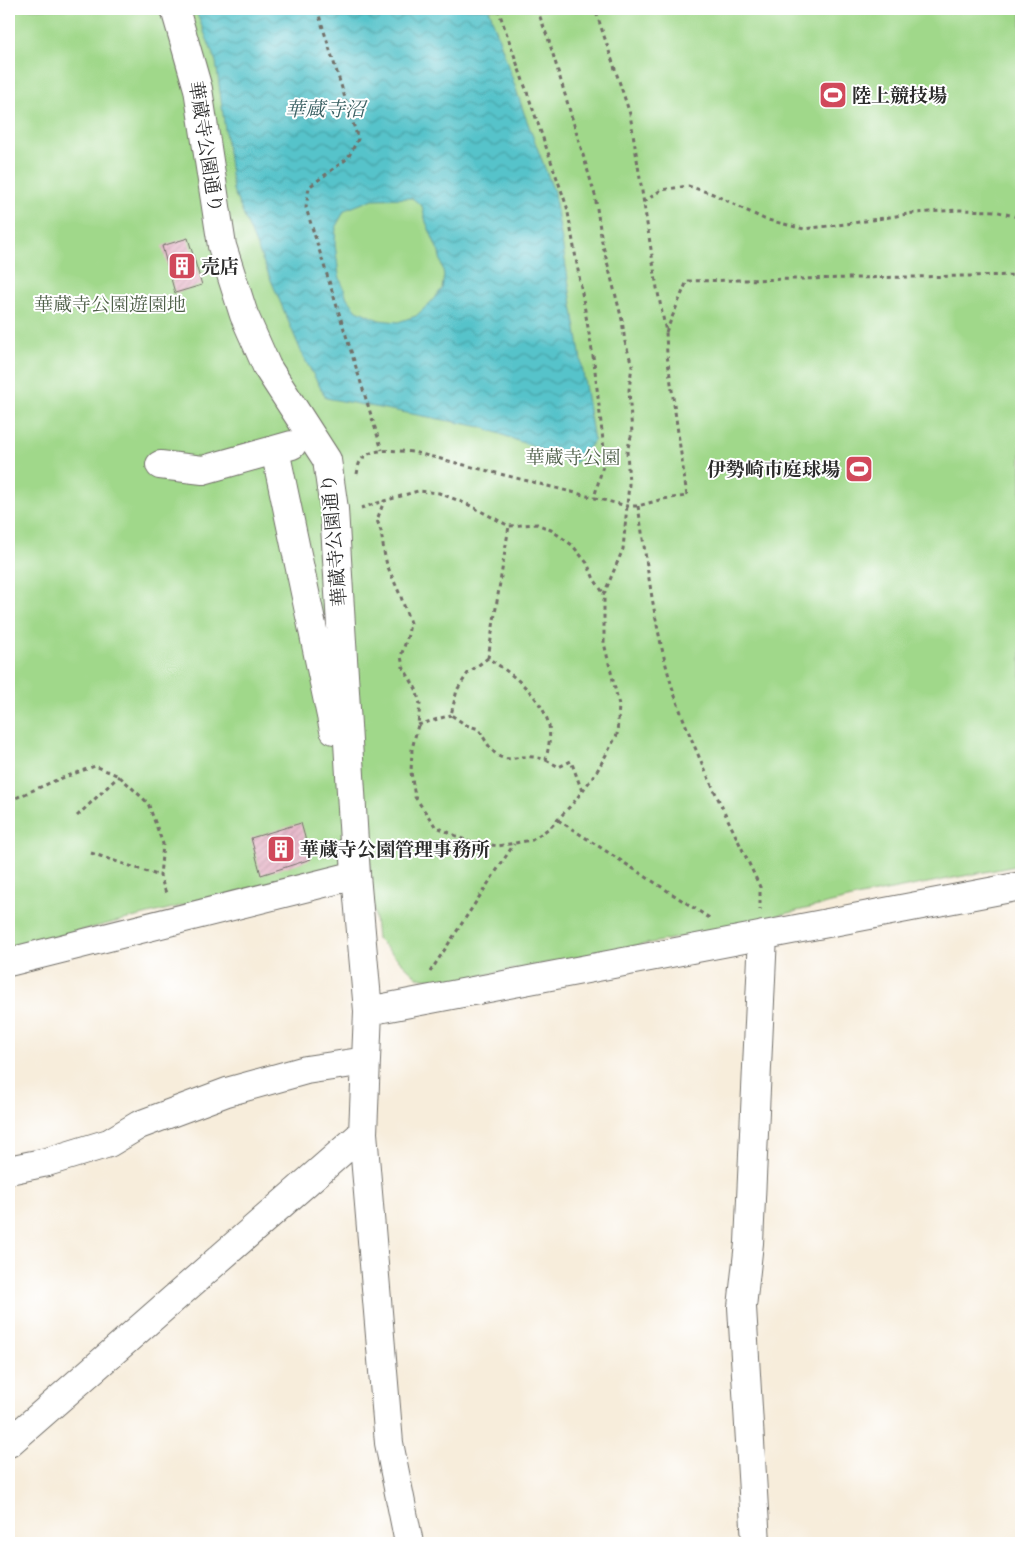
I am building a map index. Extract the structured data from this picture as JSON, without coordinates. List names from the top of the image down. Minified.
{"streets":{"street":["華蔵寺公園通り"]},"water":["華蔵寺沼"],"parks":["華蔵寺公園遊園地","華蔵寺公園"],"places":{"sports":["陸上競技場","伊勢崎市庭球場"],"building":["売店","華蔵寺公園管理事務所"]}}
